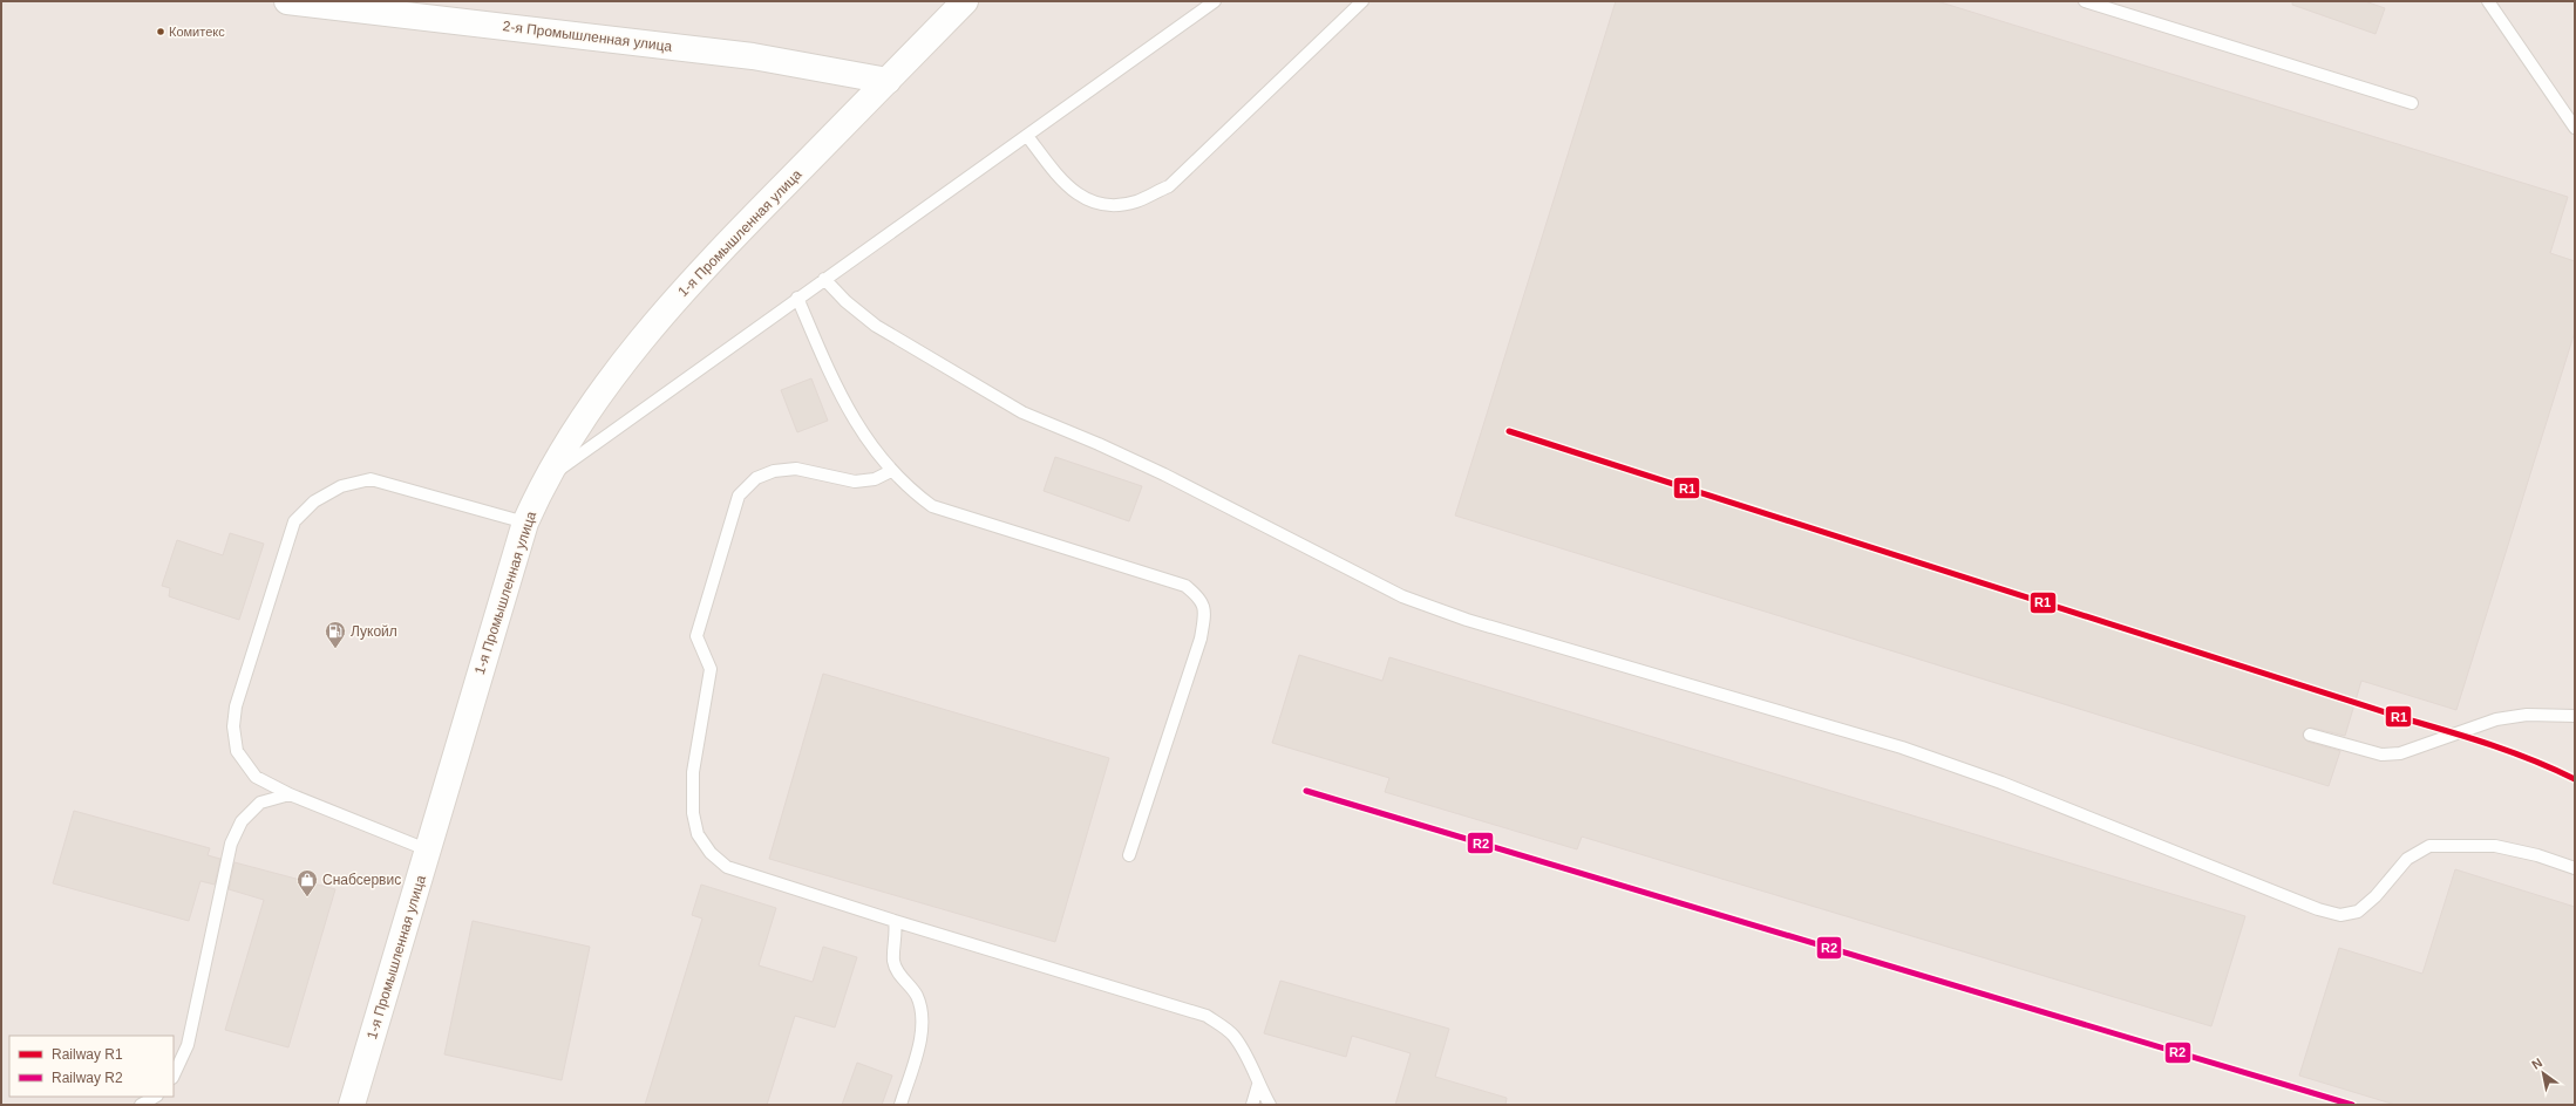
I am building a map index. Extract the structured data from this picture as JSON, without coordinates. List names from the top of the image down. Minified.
{"streets":{"main road":["2-я Промышленная улица","1-я Промышленная улица"]},"crossings":[["2-я Промышленная улица","1-я Промышленная улица"]],"places":{"other":["Комитекс"],"fuel station":["Лукойл"],"shop":["Снабсервис"]},"lines":["rail line R1","rail line R2"],"legend":["Railway R1","Railway R2"],"north":"top left"}
